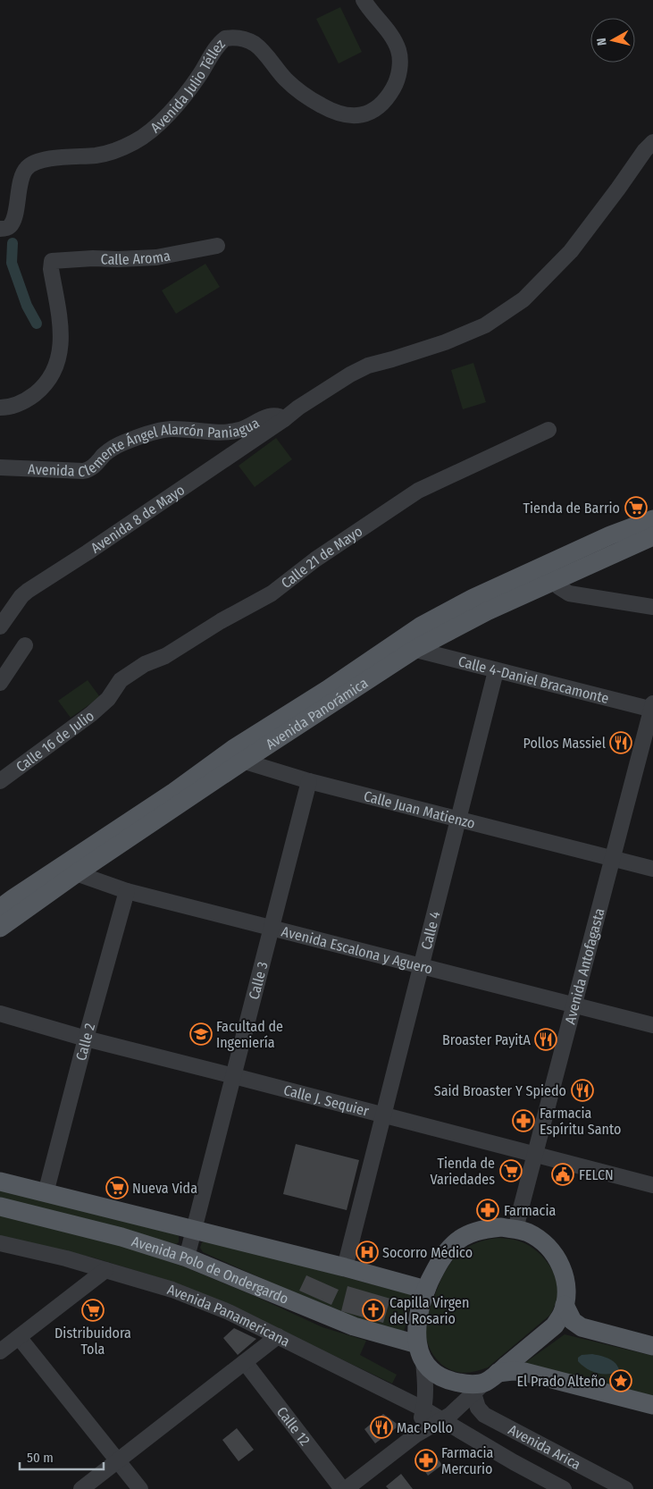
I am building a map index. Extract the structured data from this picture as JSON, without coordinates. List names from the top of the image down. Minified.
{"streets":{"main road":["Avenida Panorámica","Avenida Polo de Ondergardo"],"street":["Avenida Julio Téllez","Calle Aroma","Avenida Clemente Ángel Alarcón Paniagua","Avenida 8 de Mayo","Calle 21 de Mayo","Calle 4-Daniel Bracamonte","Calle 16 de Julio","Calle Juan Matienzo","Calle 4","Avenida Escalona y Aguero","Avenida Antofagasta","Calle 3","Calle 2","Calle J. Sequier","Avenida Panamericana","Calle 12","Avenida Arica"]},"crossings":[["Avenida Clemente Ángel Alarcón Paniagua","Avenida 8 de Mayo"],["Calle 21 de Mayo","Calle 16 de Julio"],["Calle 4-Daniel Bracamonte","Avenida Panorámica"],["Calle 4-Daniel Bracamonte","Calle 4"],["Calle 4-Daniel Bracamonte","Avenida Antofagasta"],["Avenida Panorámica","Calle Juan Matienzo"],["Avenida Panorámica","Avenida Escalona y Aguero"],["Calle Juan Matienzo","Calle 4"],["Calle Juan Matienzo","Avenida Antofagasta"],["Calle Juan Matienzo","Calle 3"],["Calle 4","Avenida Escalona y Aguero"],["Calle 4","Calle J. Sequier"],["Calle 4","Avenida Polo de Ondergardo"],["Avenida Escalona y Aguero","Avenida Antofagasta"],["Avenida Escalona y Aguero","Calle 3"],["Avenida Escalona y Aguero","Calle 2"],["Avenida Antofagasta","Calle J. Sequier"],["Avenida Antofagasta","Avenida Polo de Ondergardo"],["Avenida Antofagasta","Avenida Arica"],["Calle 3","Calle J. Sequier"],["Calle 3","Avenida Polo de Ondergardo"],["Calle 2","Calle J. Sequier"],["Calle 2","Avenida Polo de Ondergardo"],["Avenida Polo de Ondergardo","Avenida Arica"],["Avenida Panamericana","Avenida Arica"]],"places":{"supermarket":["Tienda de Barrio","Tienda de Variedades","Nueva Vida","Distribuidora Tola"],"restaurant":["Pollos Massiel","Broaster PayitA","Said Broaster Y Spiedo","Mac Pollo"],"school or university":["Facultad de Ingeniería"],"pharmacy":["Farmacia Espíritu Santo","Farmacia","Farmacia Mercurio"],"public building":["FELCN"],"hospital":["Socorro Médico"],"church":["Capilla Virgen del Rosario"],"place":["El Prado Alteño"]},"scale_bar":"50 m","north":"left"}
